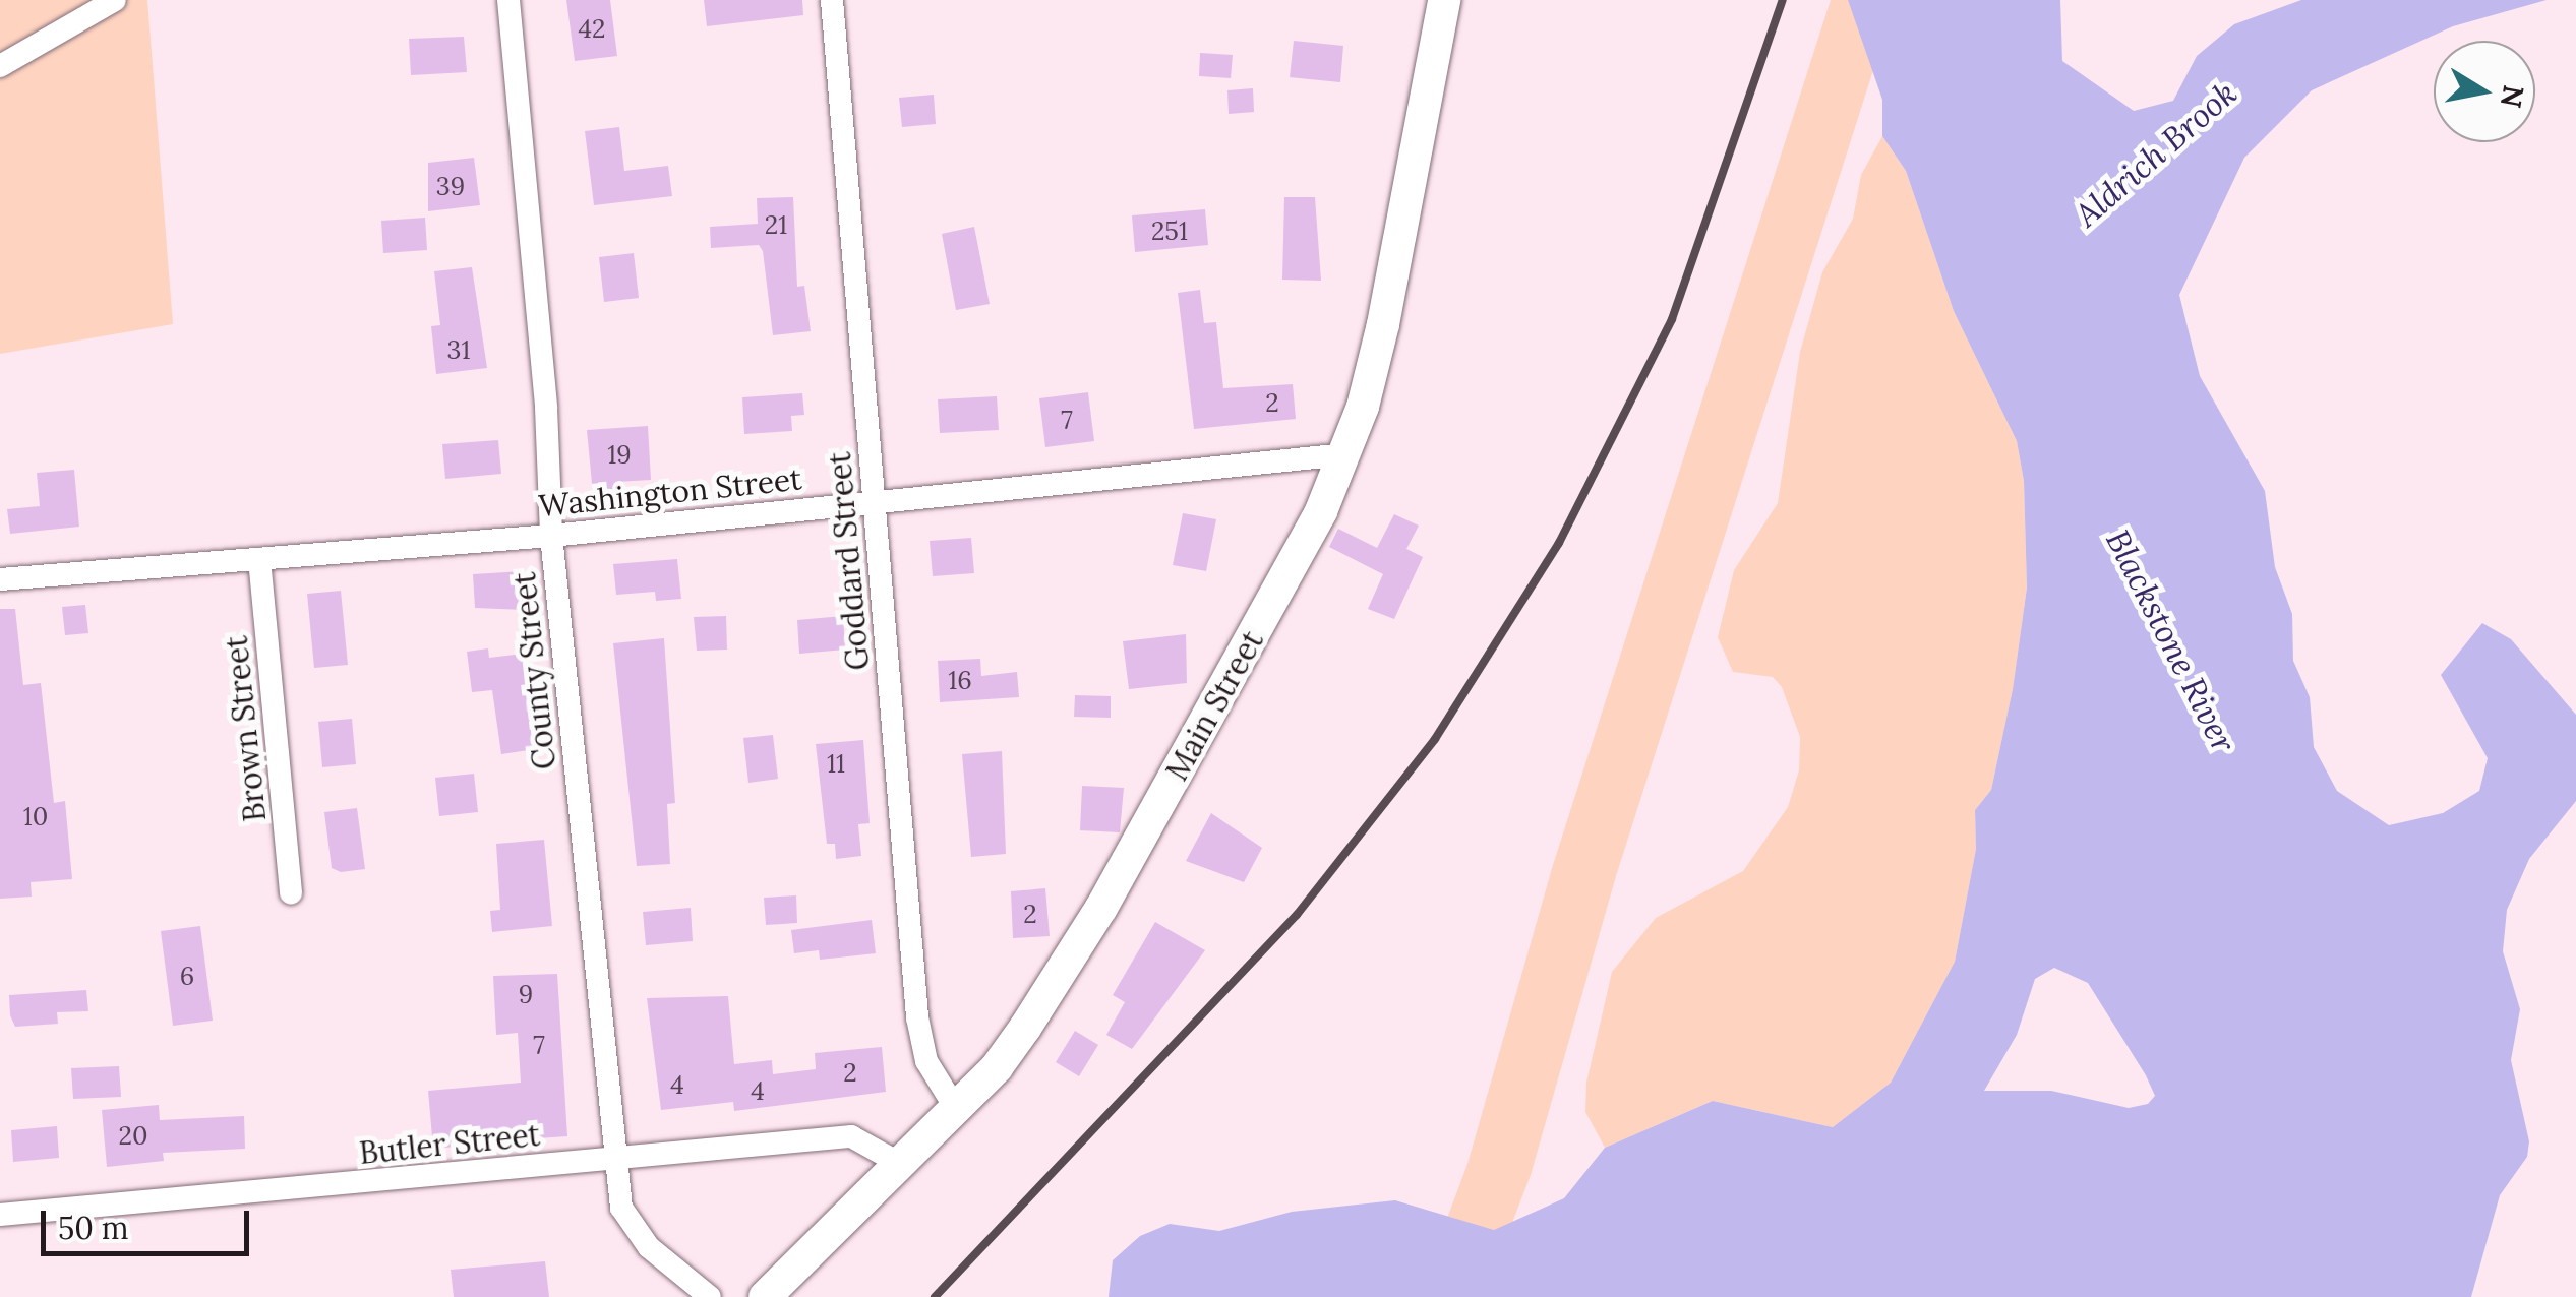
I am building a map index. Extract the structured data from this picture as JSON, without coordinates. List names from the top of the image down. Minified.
{"streets":{"main road":["Main Street"],"street":["Washington Street","Goddard Street","County Street","Brown Street","Butler Street"]},"crossings":[["Washington Street","Goddard Street"],["Washington Street","County Street"],["Washington Street","Main Street"],["Washington Street","Brown Street"],["Goddard Street","Main Street"],["County Street","Butler Street"],["Main Street","Butler Street"]],"water":["Aldrich Brook","Blackstone River"],"house_numbers":["42","39","21","251","31","2","7","19","16","11","10","2","6","9","7","2","4","4","20"],"scale_bar":"50 m","north":"right"}
